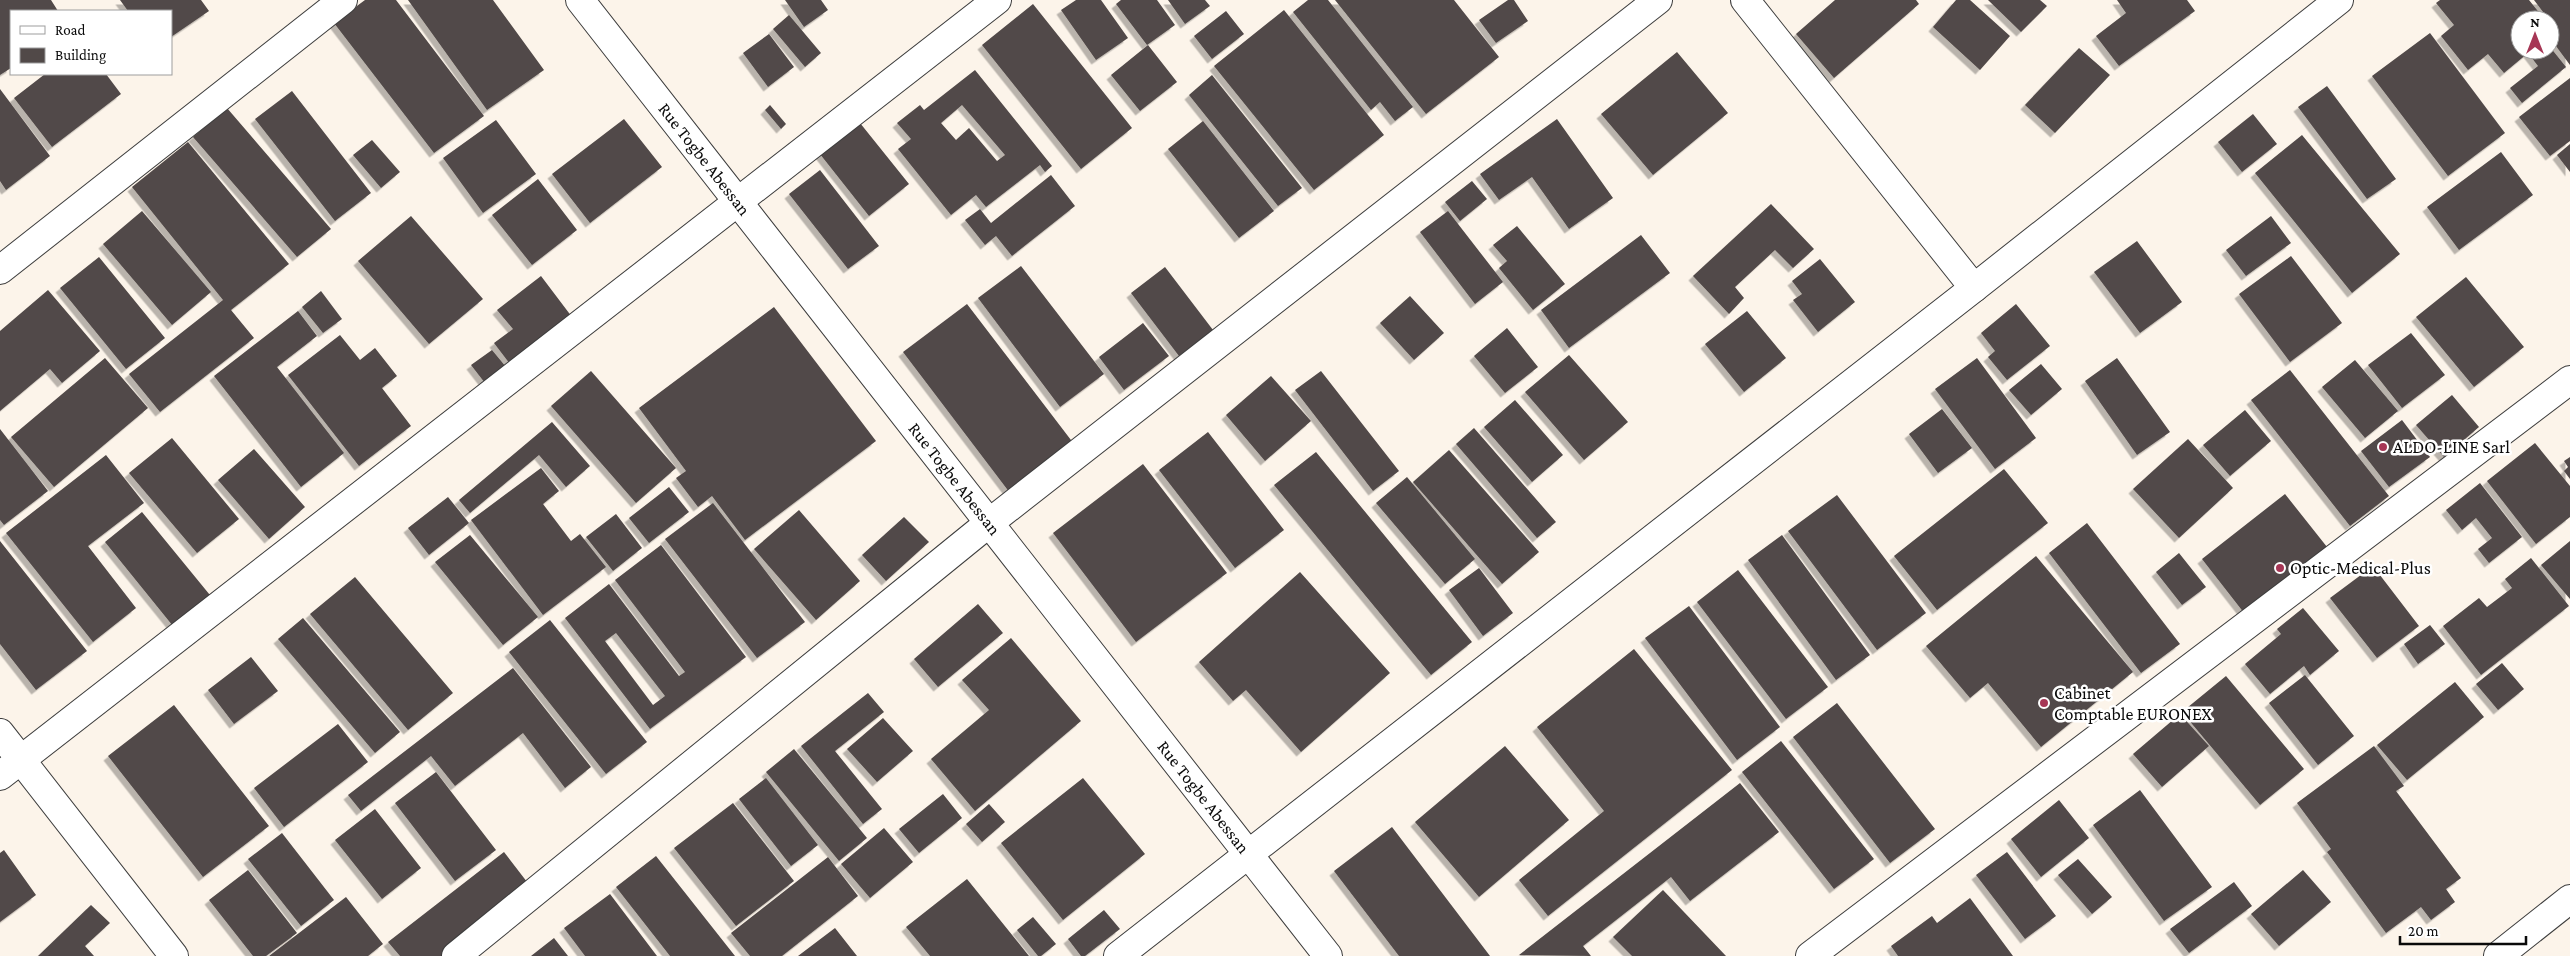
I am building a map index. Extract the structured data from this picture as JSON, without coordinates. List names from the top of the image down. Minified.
{"streets":{"street":["Rue Togbe Abessan"]},"places":["ALDO-LINE Sarl","Optic-Medical-Plus","Cabinet Comptable EURONEX"],"legend":["Road","Building"],"scale_bar":"20 m","north":"top"}
